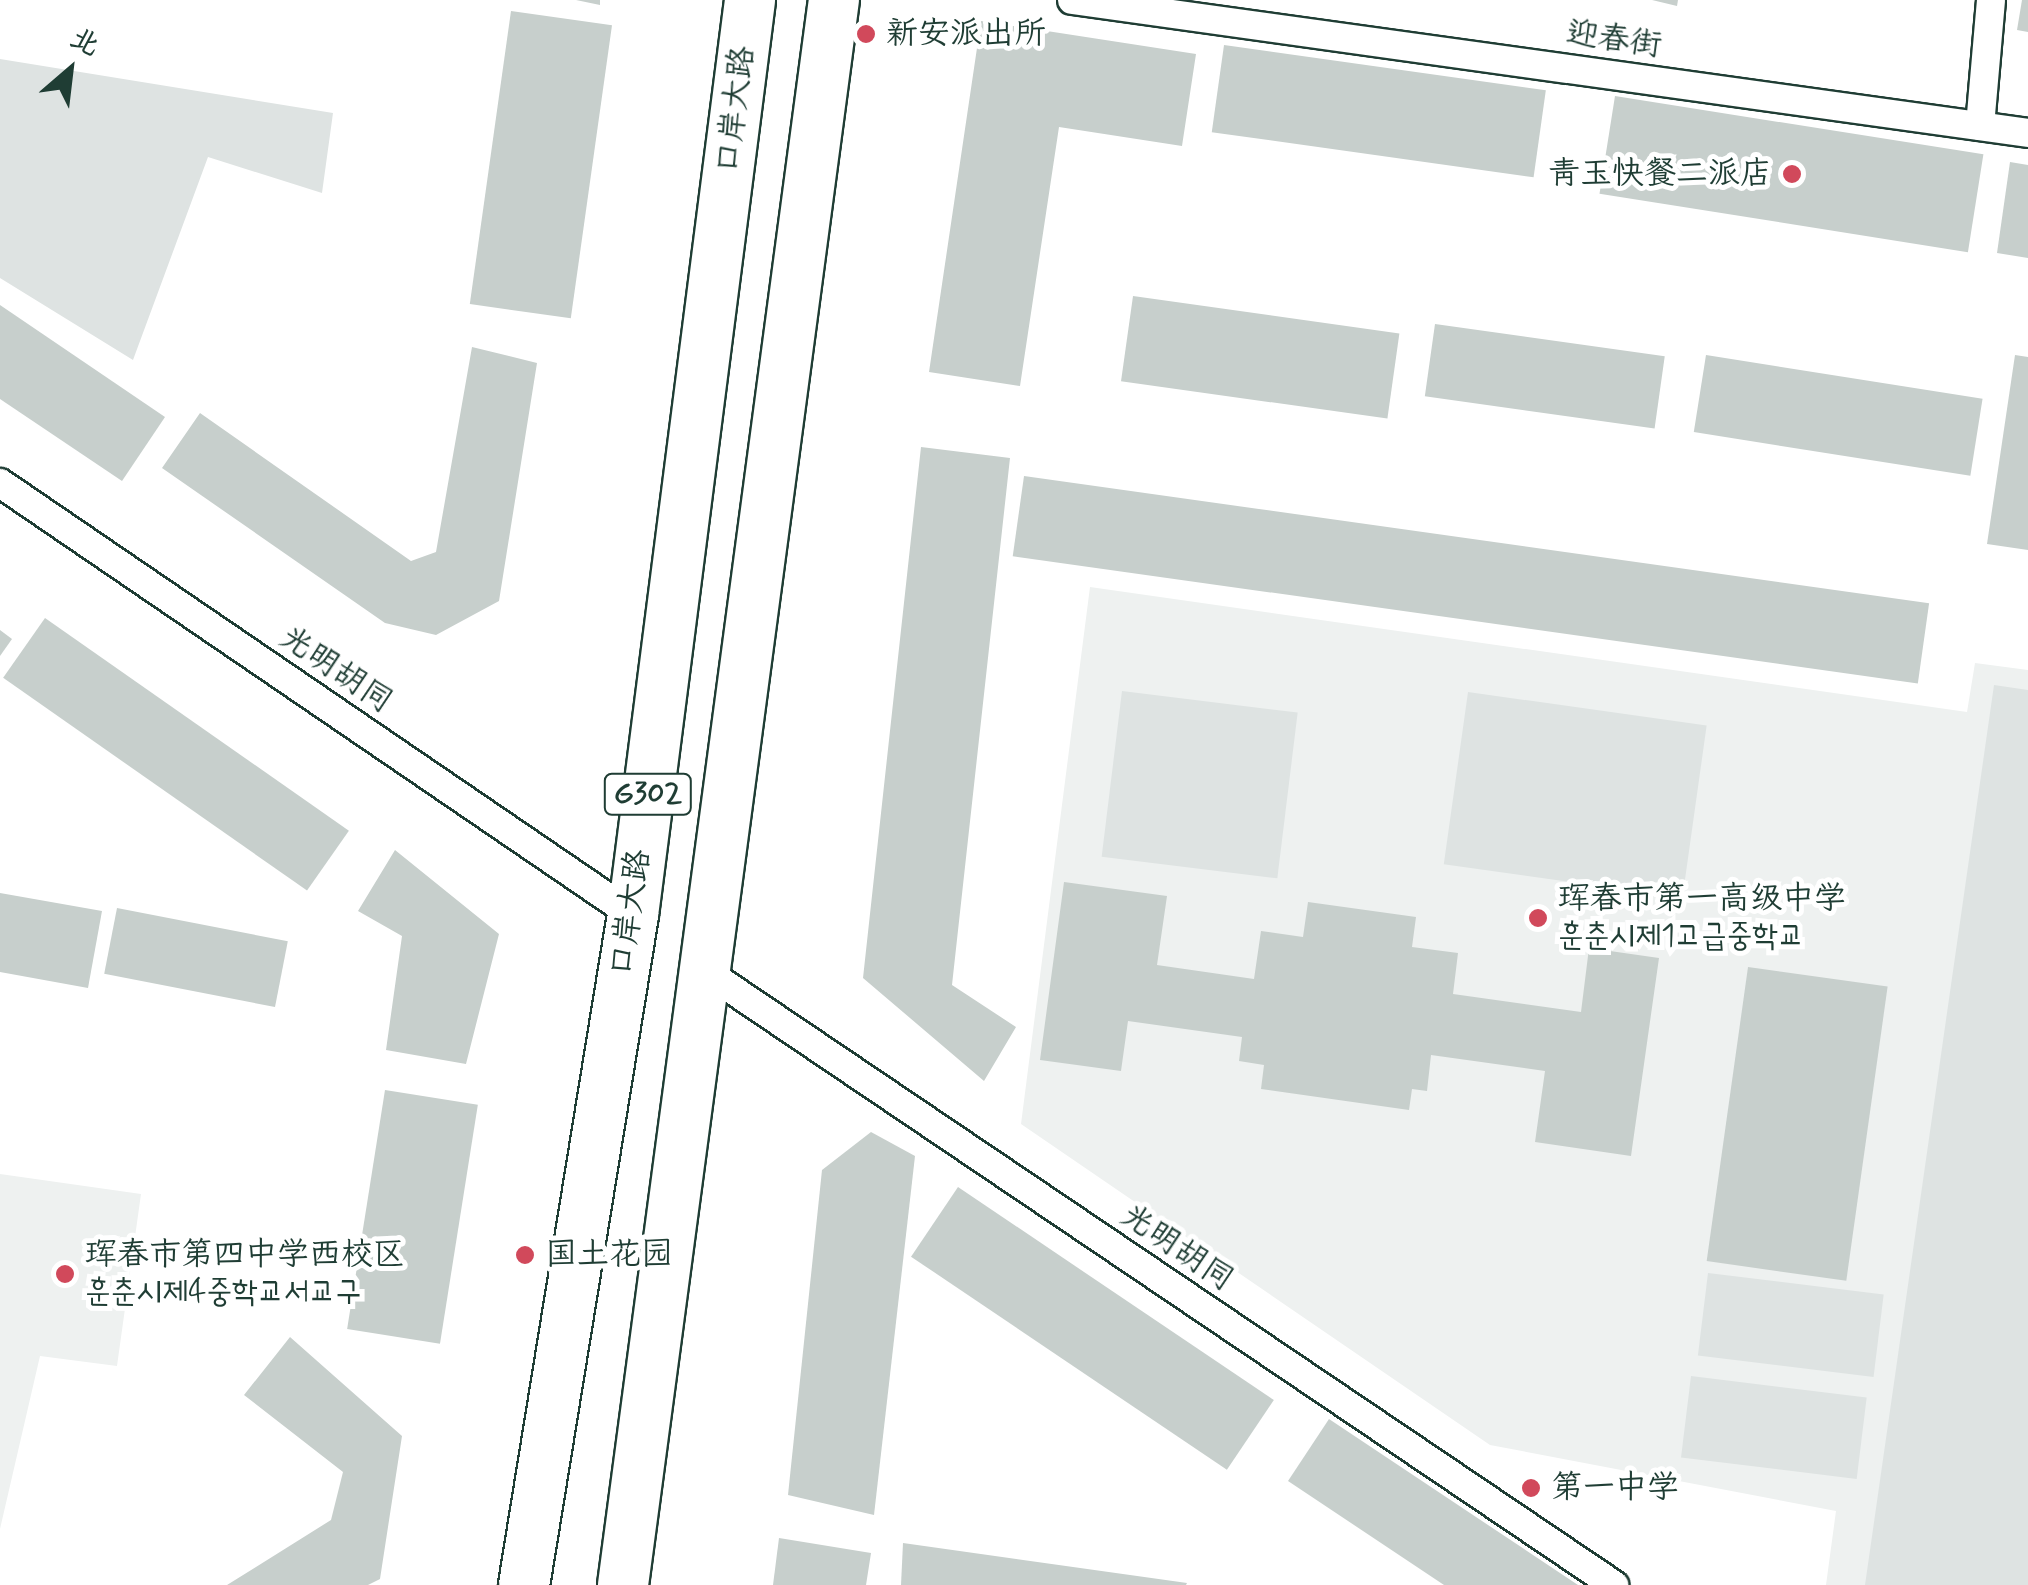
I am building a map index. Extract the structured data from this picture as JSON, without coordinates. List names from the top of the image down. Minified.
{"streets":{"highway":["口岸大路","G302"],"street":["迎春街","光明胡同"]},"crossings":[["口岸大路","光明胡同"],["光明胡同","G302"]],"places":["新安派出所","青玉快餐二派店","珲春市第一高级中学 훈춘시제1고급중학교","国土花园","珲春市第四中学西校区 훈춘시제4중학교서교구","第一中学"],"north":"top right"}
